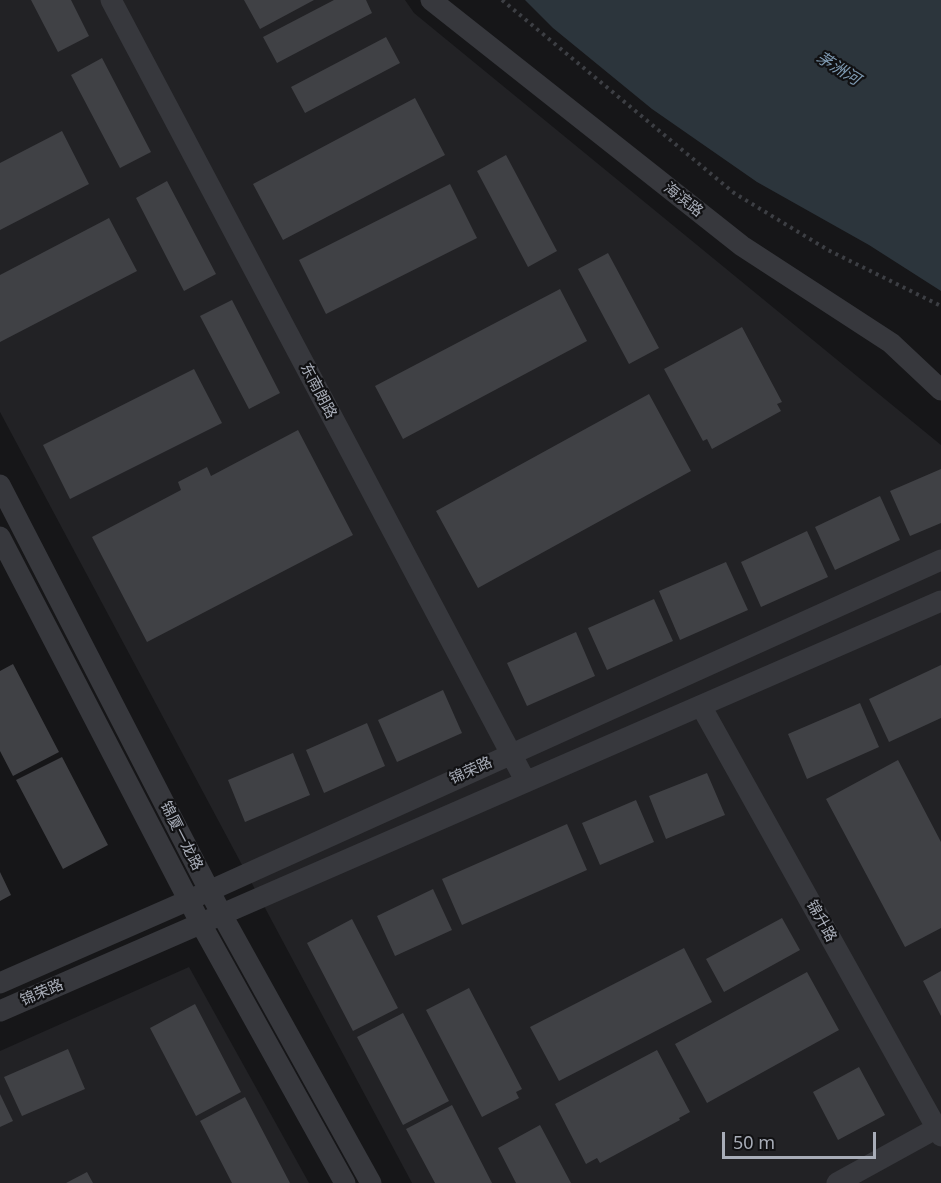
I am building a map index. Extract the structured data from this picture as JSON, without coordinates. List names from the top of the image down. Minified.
{"streets":{"street":["海滨路","东南朗路","锦荣路","锦厦一龙路","锦升路"]},"crossings":[["东南朗路","锦荣路"],["锦荣路","锦厦一龙路"],["锦荣路","锦升路"]],"water":["茅洲河"],"scale_bar":"50 m"}
